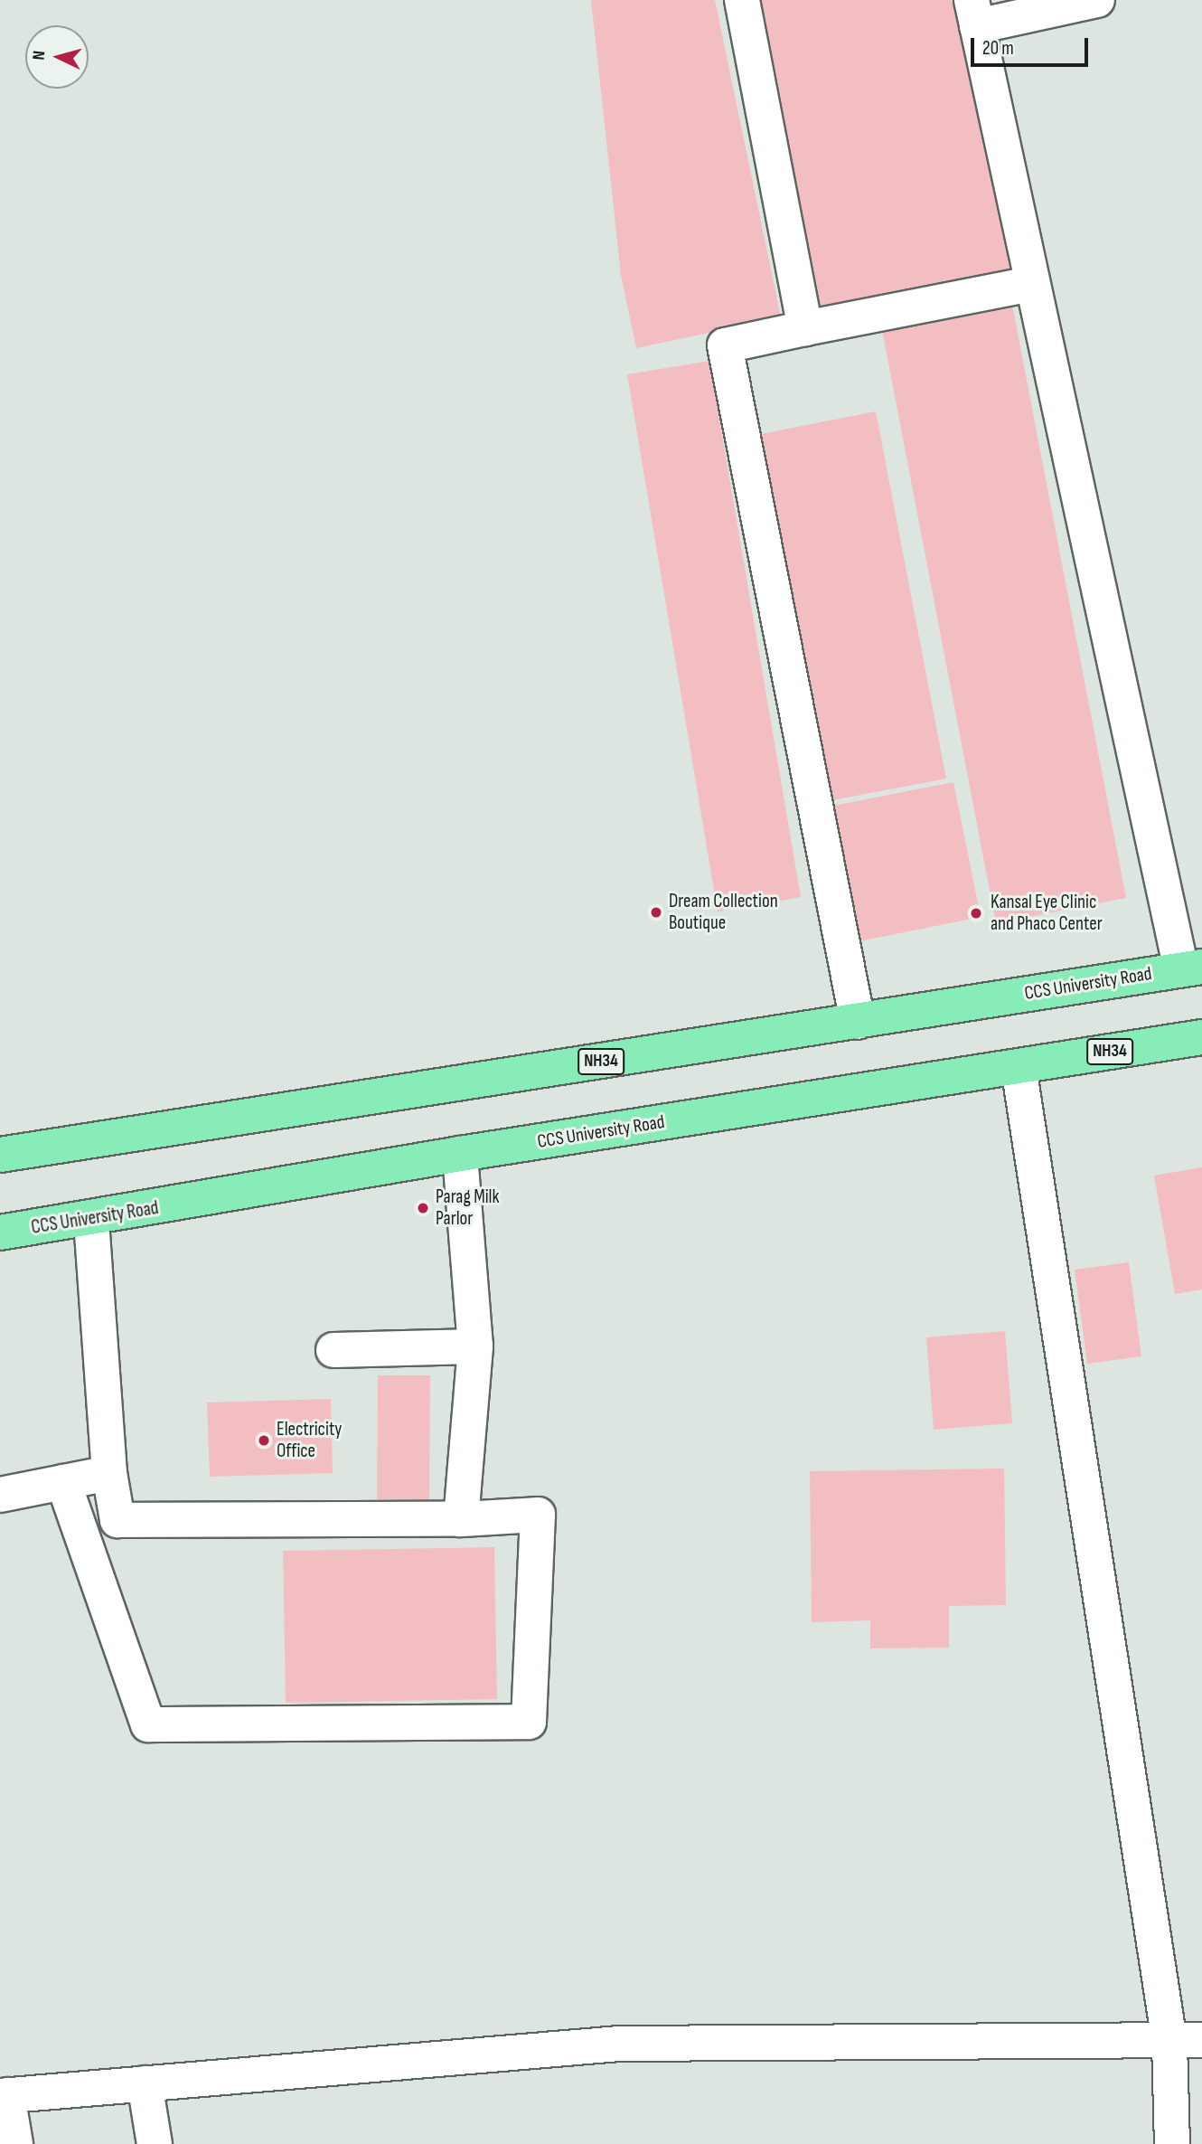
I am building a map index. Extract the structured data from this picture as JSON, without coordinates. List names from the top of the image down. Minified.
{"streets":{"highway":["CCS University Road","NH34"]},"places":["Dream Collection Boutique","Kansal Eye Clinic and Phaco Center","Parag Milk Parlor","Electricity Office"],"scale_bar":"20 m","north":"left"}
